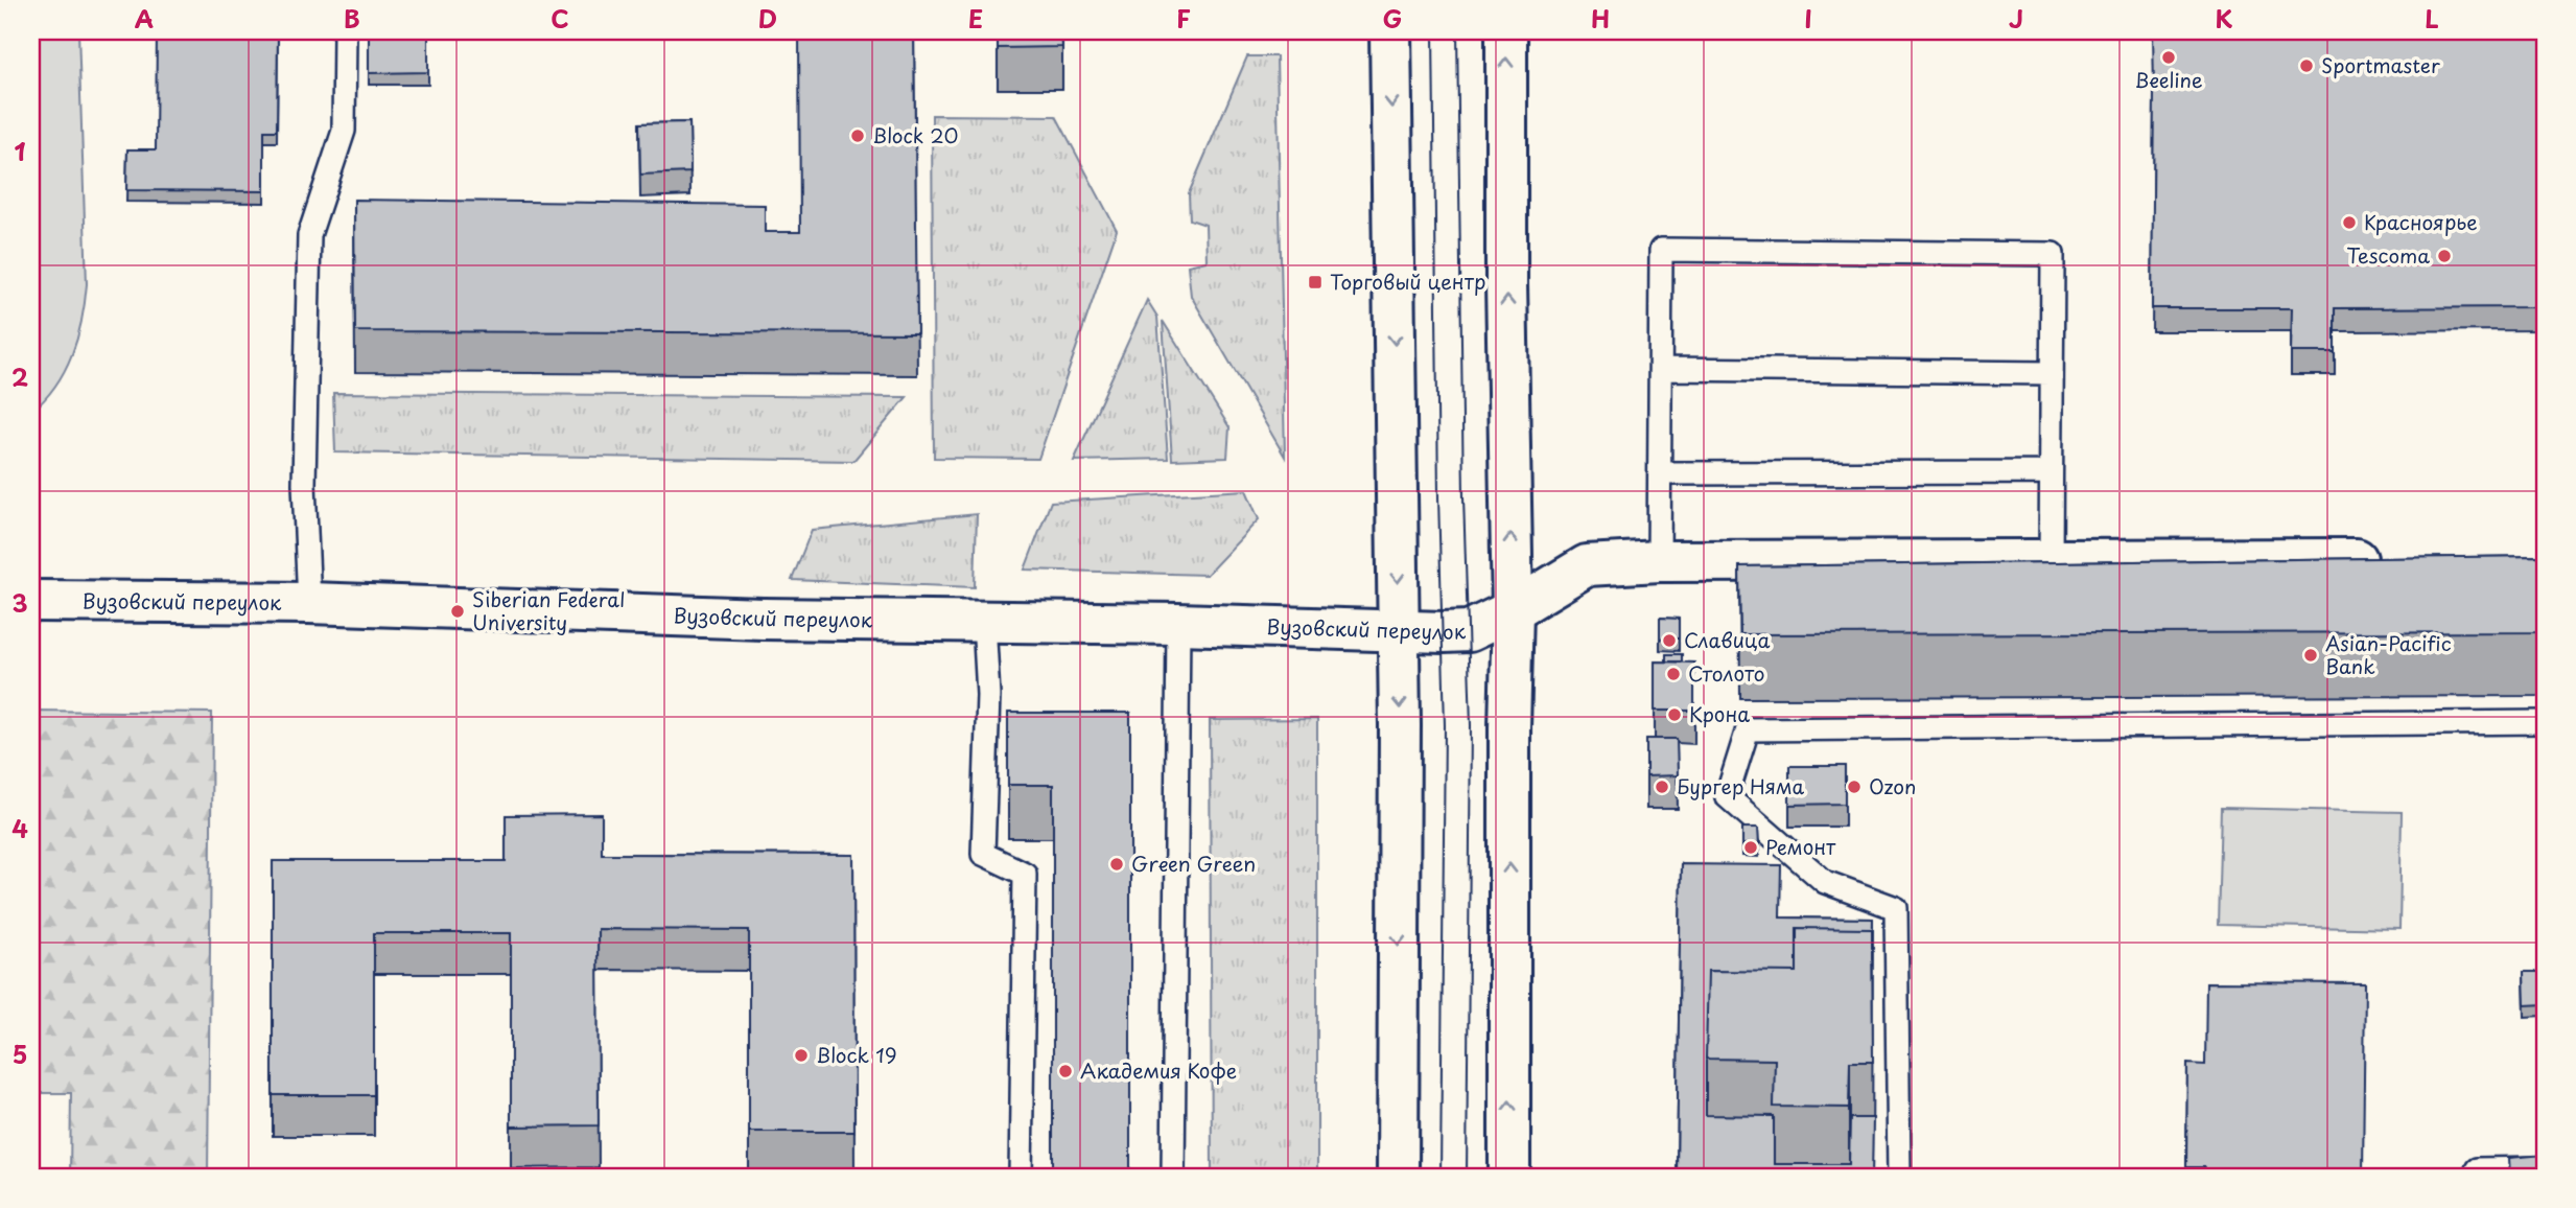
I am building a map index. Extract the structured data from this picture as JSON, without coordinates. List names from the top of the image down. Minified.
{"streets":{"main road":["Вузовский переулок"]},"places":{"other":["Beeline","Sportmaster","Block 20","Красноярье","Tescoma","Siberian Federal University","Славица","Asian-Pacific Bank","Столото","Крона","Бургер Няма","Ozon","Ремонт","Green Green","Block 19","Академия Кофе"],"transit":["Торговый центр"]},"grid":{"columns":["A","B","C","D","E","F","G","H","I","J","K","L"],"rows":["1","2","3","4","5"]}}
